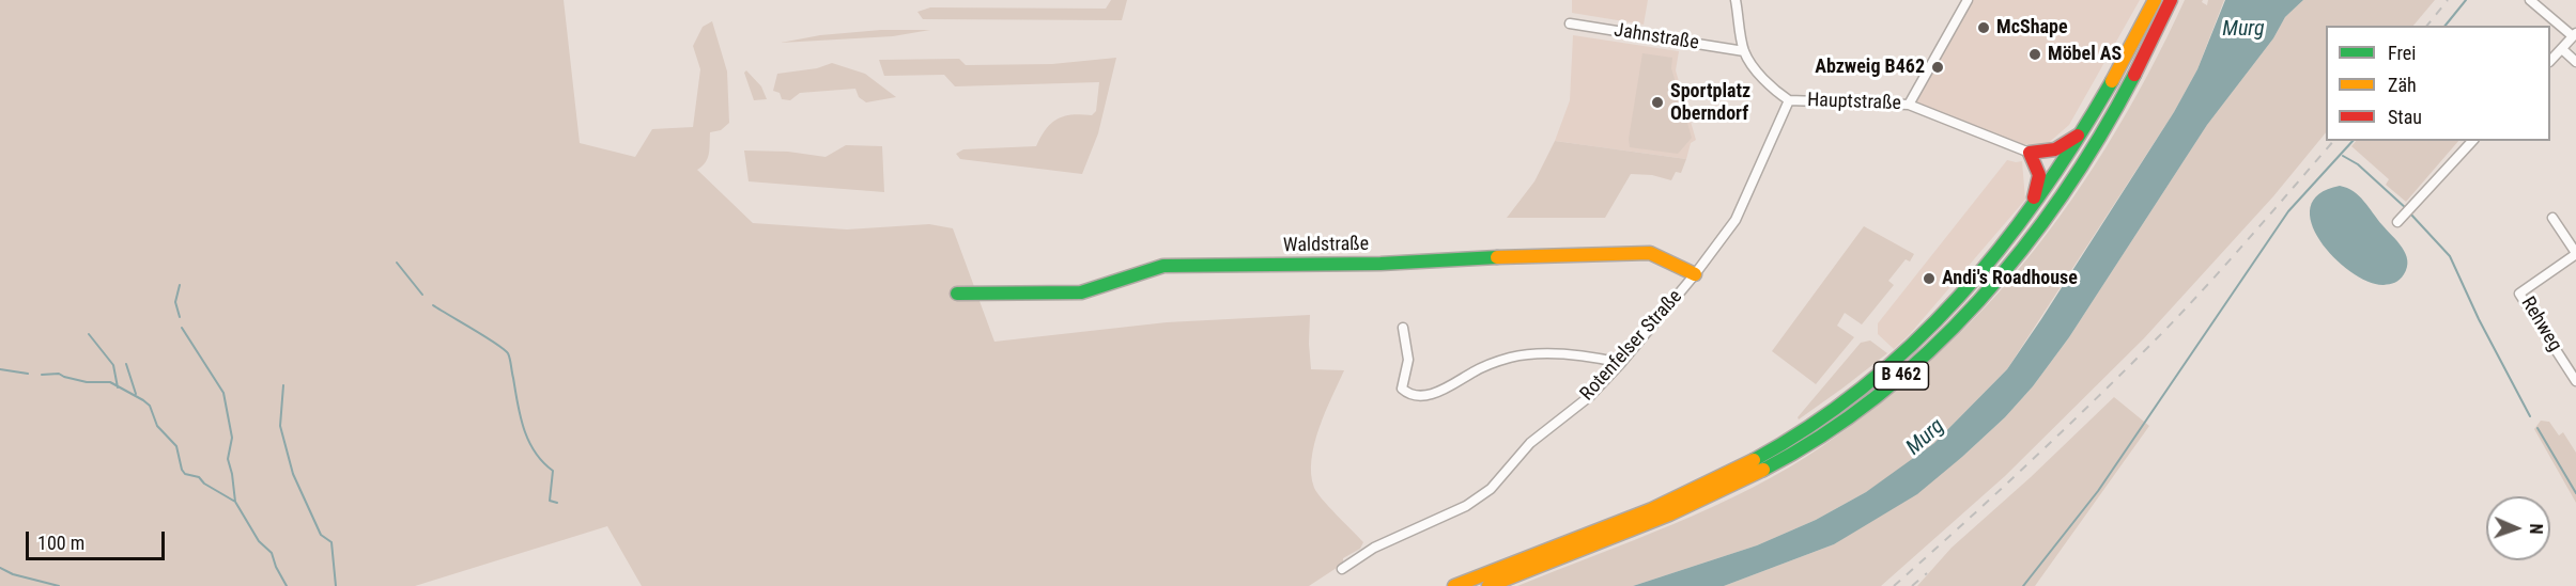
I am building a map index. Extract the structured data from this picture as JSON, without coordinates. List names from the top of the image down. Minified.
{"streets":{"main road":["Waldstraße","B 462"],"street":["Jahnstraße","Hauptstraße","Rehweg","Rotenfelser Straße"]},"crossings":[["Jahnstraße","Hauptstraße"],["Hauptstraße","Rotenfelser Straße"],["Waldstraße","Rotenfelser Straße"]],"water":["Murg"],"places":["McShape","Möbel AS","Abzweig B462","Sportplatz Oberndorf","Andi's Roadhouse"],"legend":["Frei","Zäh","Stau"],"scale_bar":"100 m","north":"right"}
